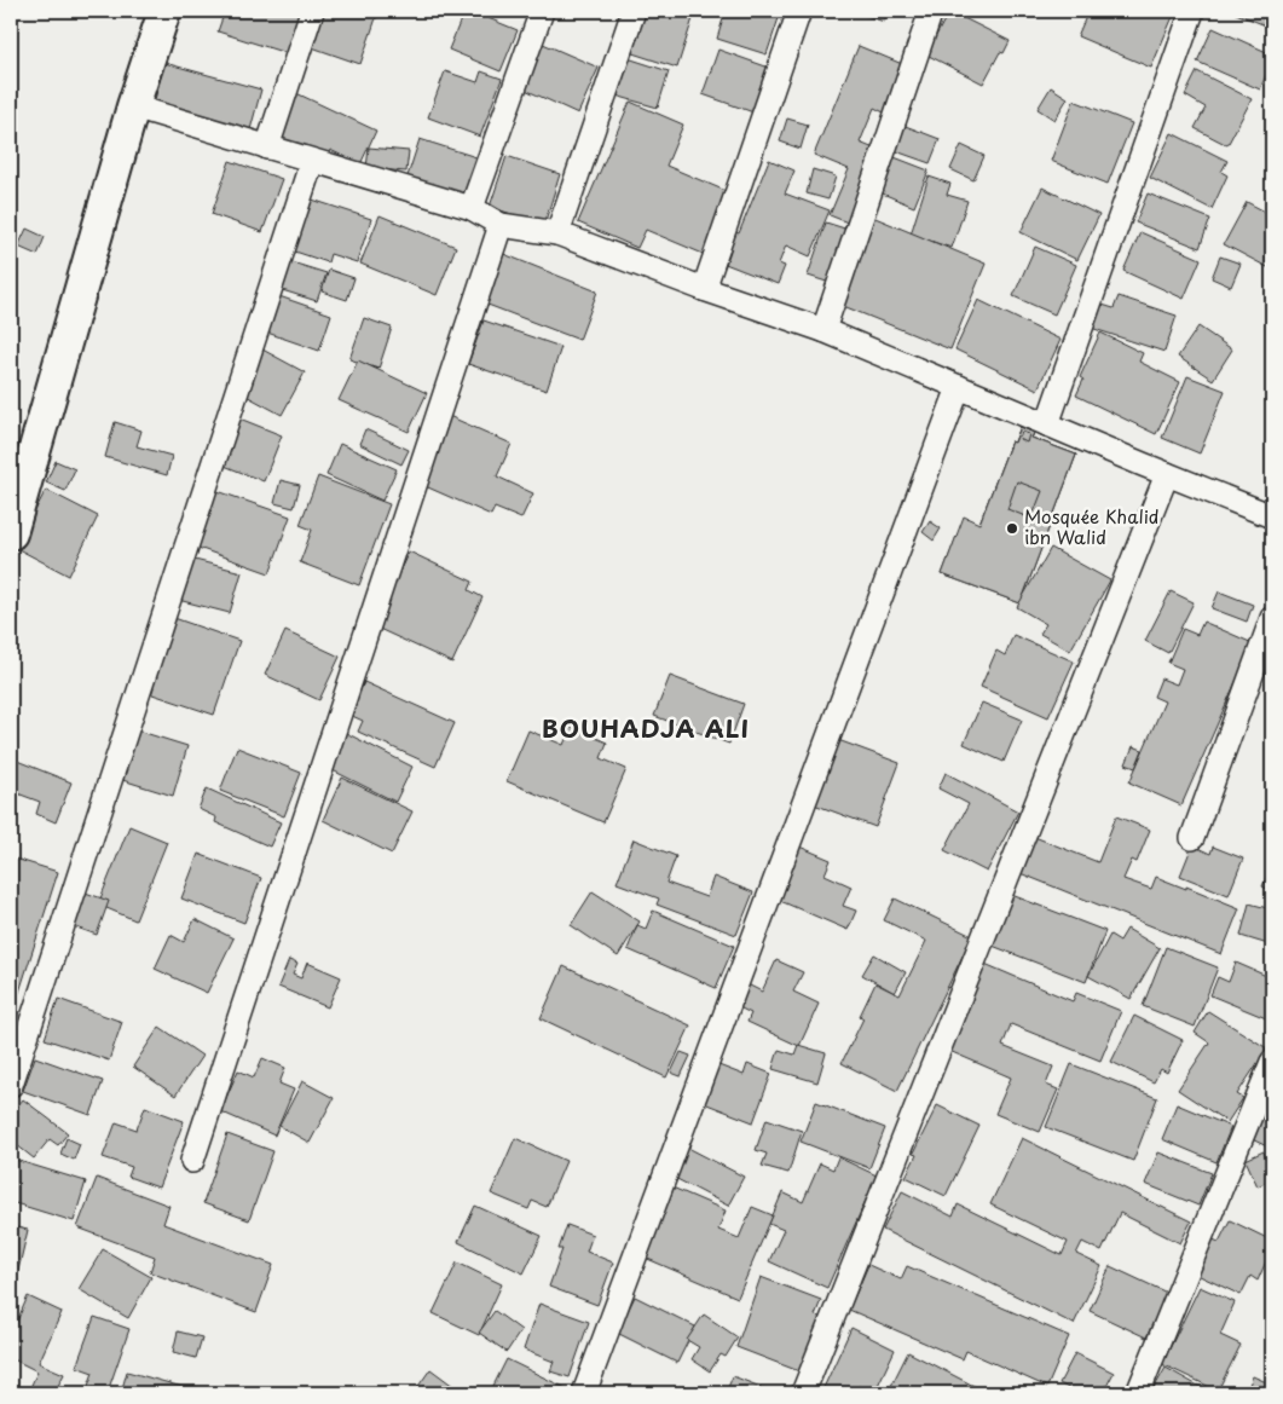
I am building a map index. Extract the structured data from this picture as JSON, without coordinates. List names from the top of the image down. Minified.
{"districts":["BOUHADJA ALI"],"places":["Mosquée Khalid ibn Walid"]}
